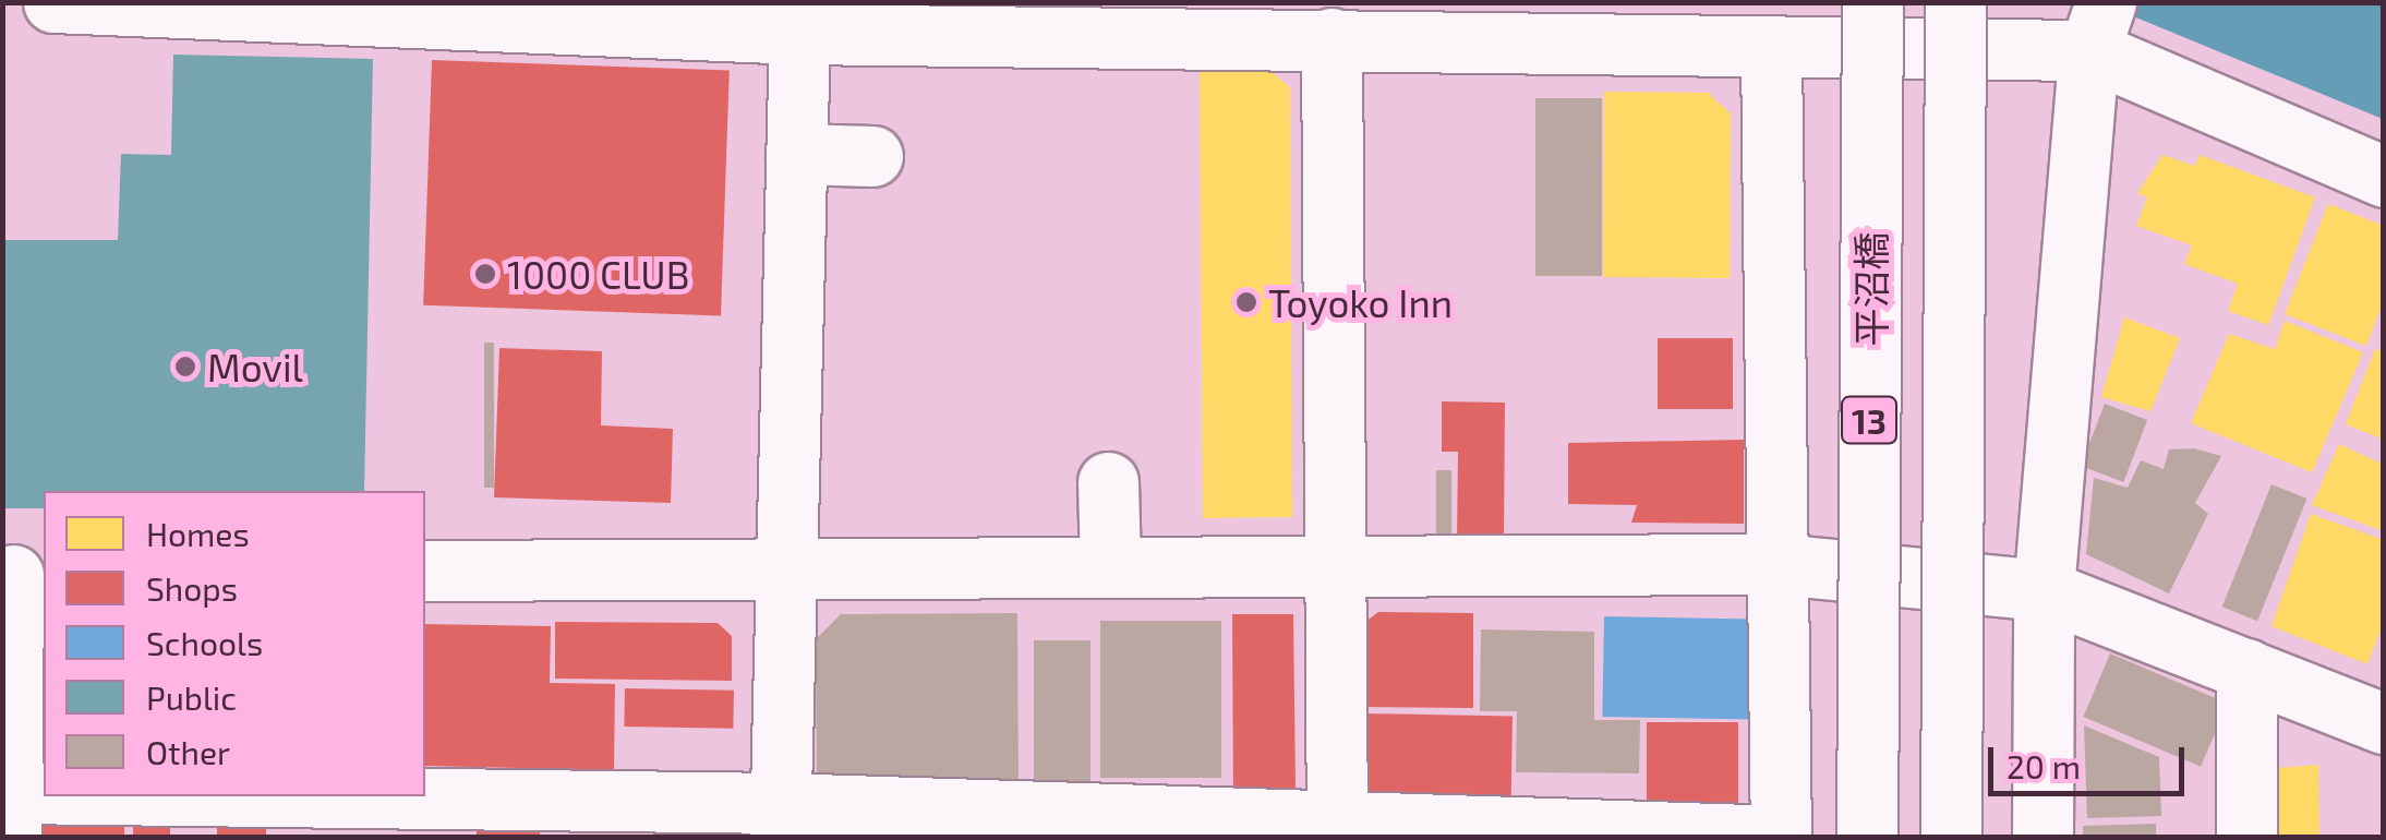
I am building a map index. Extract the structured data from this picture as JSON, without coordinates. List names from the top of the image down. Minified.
{"streets":{"street":["平沼橋","13"]},"places":["1000 CLUB","Toyoko Inn","Movil"],"legend":["Homes","Shops","Schools","Public","Other"],"scale_bar":"20 m"}
